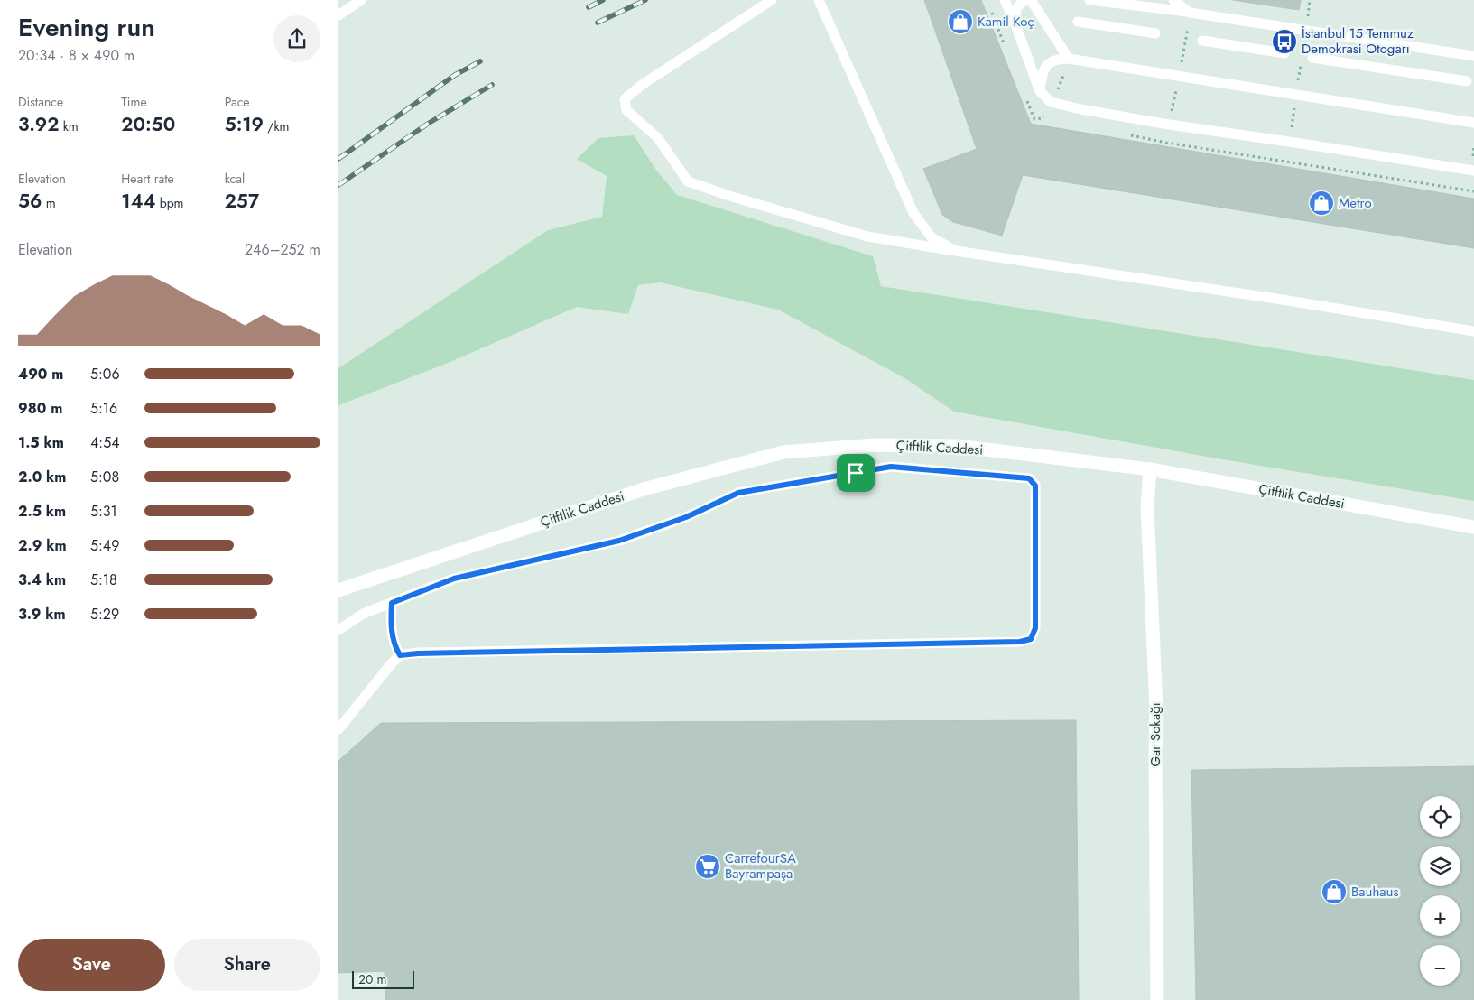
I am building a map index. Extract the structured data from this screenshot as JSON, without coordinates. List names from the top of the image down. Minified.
{"streets":{"street":["Çitftlik Caddesi","Gar Sokağı"]},"crossings":[["Çitftlik Caddesi","Gar Sokağı"]],"places":{"shop":["Kamil Koç","Metro","Bauhaus"],"bus stop":["İstanbul 15 Temmuz Demokrasi Otogarı"],"supermarket":["CarrefourSA Bayrampaşa"]},"scale_bar":"20 m","page":{"heading":["Evening run","20:34 · 8 × 490 m"],"stats":[["Distance","3.92 km"],["Time","20:50"],["Pace","5:19 /km"],["Elevation","56 m"],["Heart rate","144 bpm"],["kcal","257"]],"chart":["Elevation","246–252 m"],"list":[{"name":"490 m","note":"5:06"},{"name":"980 m","note":"5:16"},{"name":"1.5 km","note":"4:54"},{"name":"2.0 km","note":"5:08"},{"name":"2.5 km","note":"5:31"},{"name":"2.9 km","note":"5:49"},{"name":"3.4 km","note":"5:18"},{"name":"3.9 km","note":"5:29"}],"map_buttons":["+","−"],"buttons":["Save","Share"],"scale":"20 m"}}
